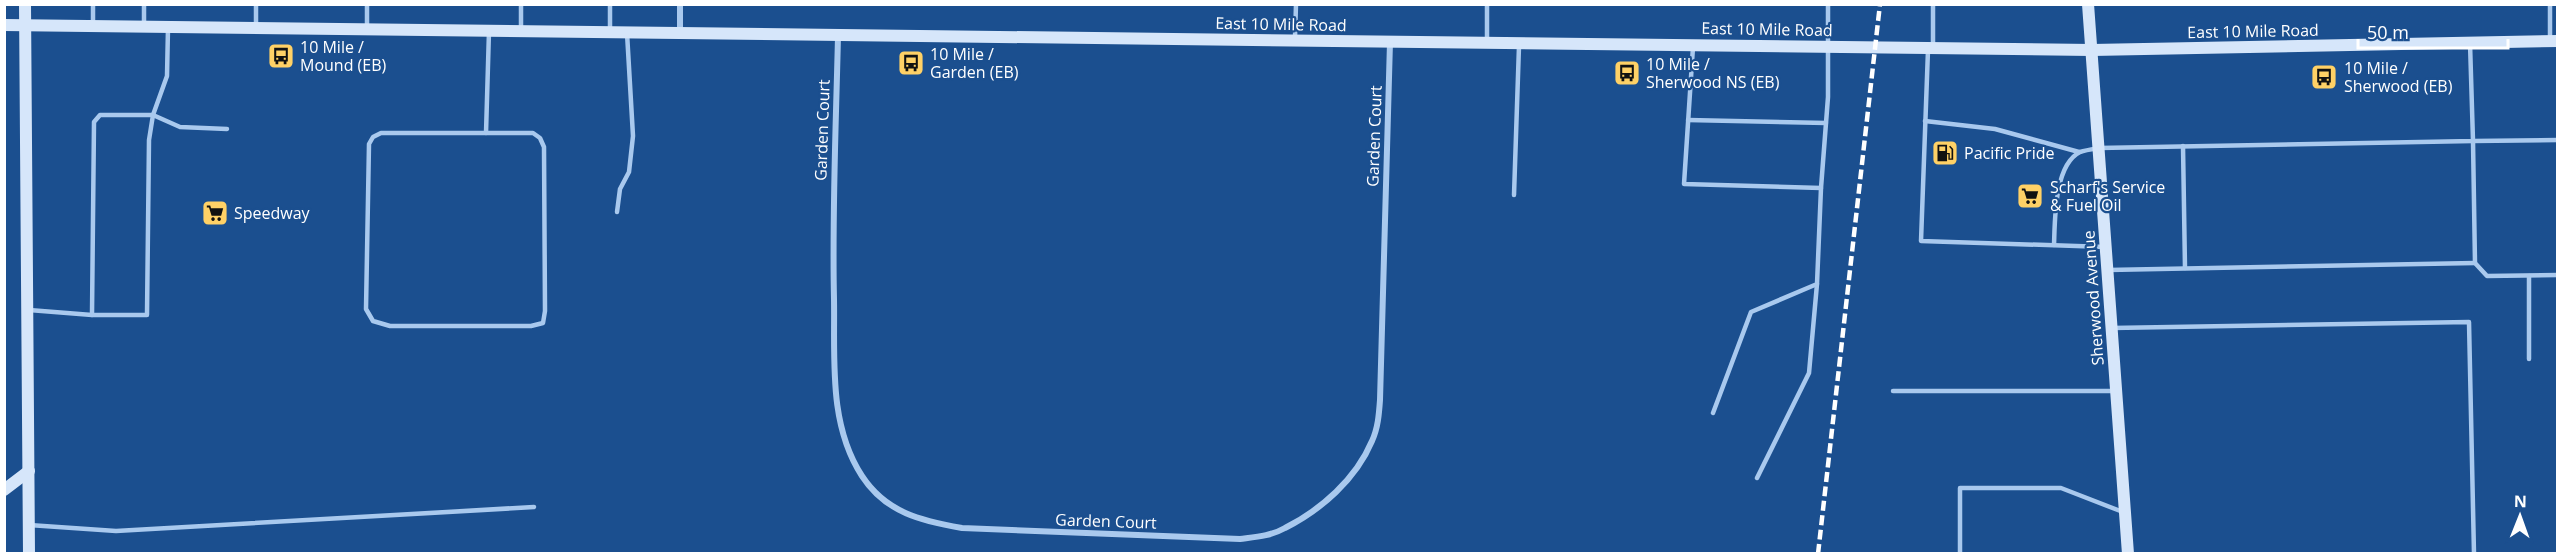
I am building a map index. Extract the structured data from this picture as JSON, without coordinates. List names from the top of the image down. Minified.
{"streets":{"main road":["East 10 Mile Road","Sherwood Avenue"],"street":["Garden Court"]},"crossings":[["East 10 Mile Road","Garden Court"],["East 10 Mile Road","Sherwood Avenue"]],"places":{"bus stop":["10 Mile / Mound (EB)","10 Mile / Garden (EB)","10 Mile / Sherwood NS (EB)","10 Mile / Sherwood (EB)"],"fuel station":["Pacific Pride"],"supermarket":["Scharf's Service & Fuel Oil","Speedway"]},"scale_bar":"50 m","north":"top"}
